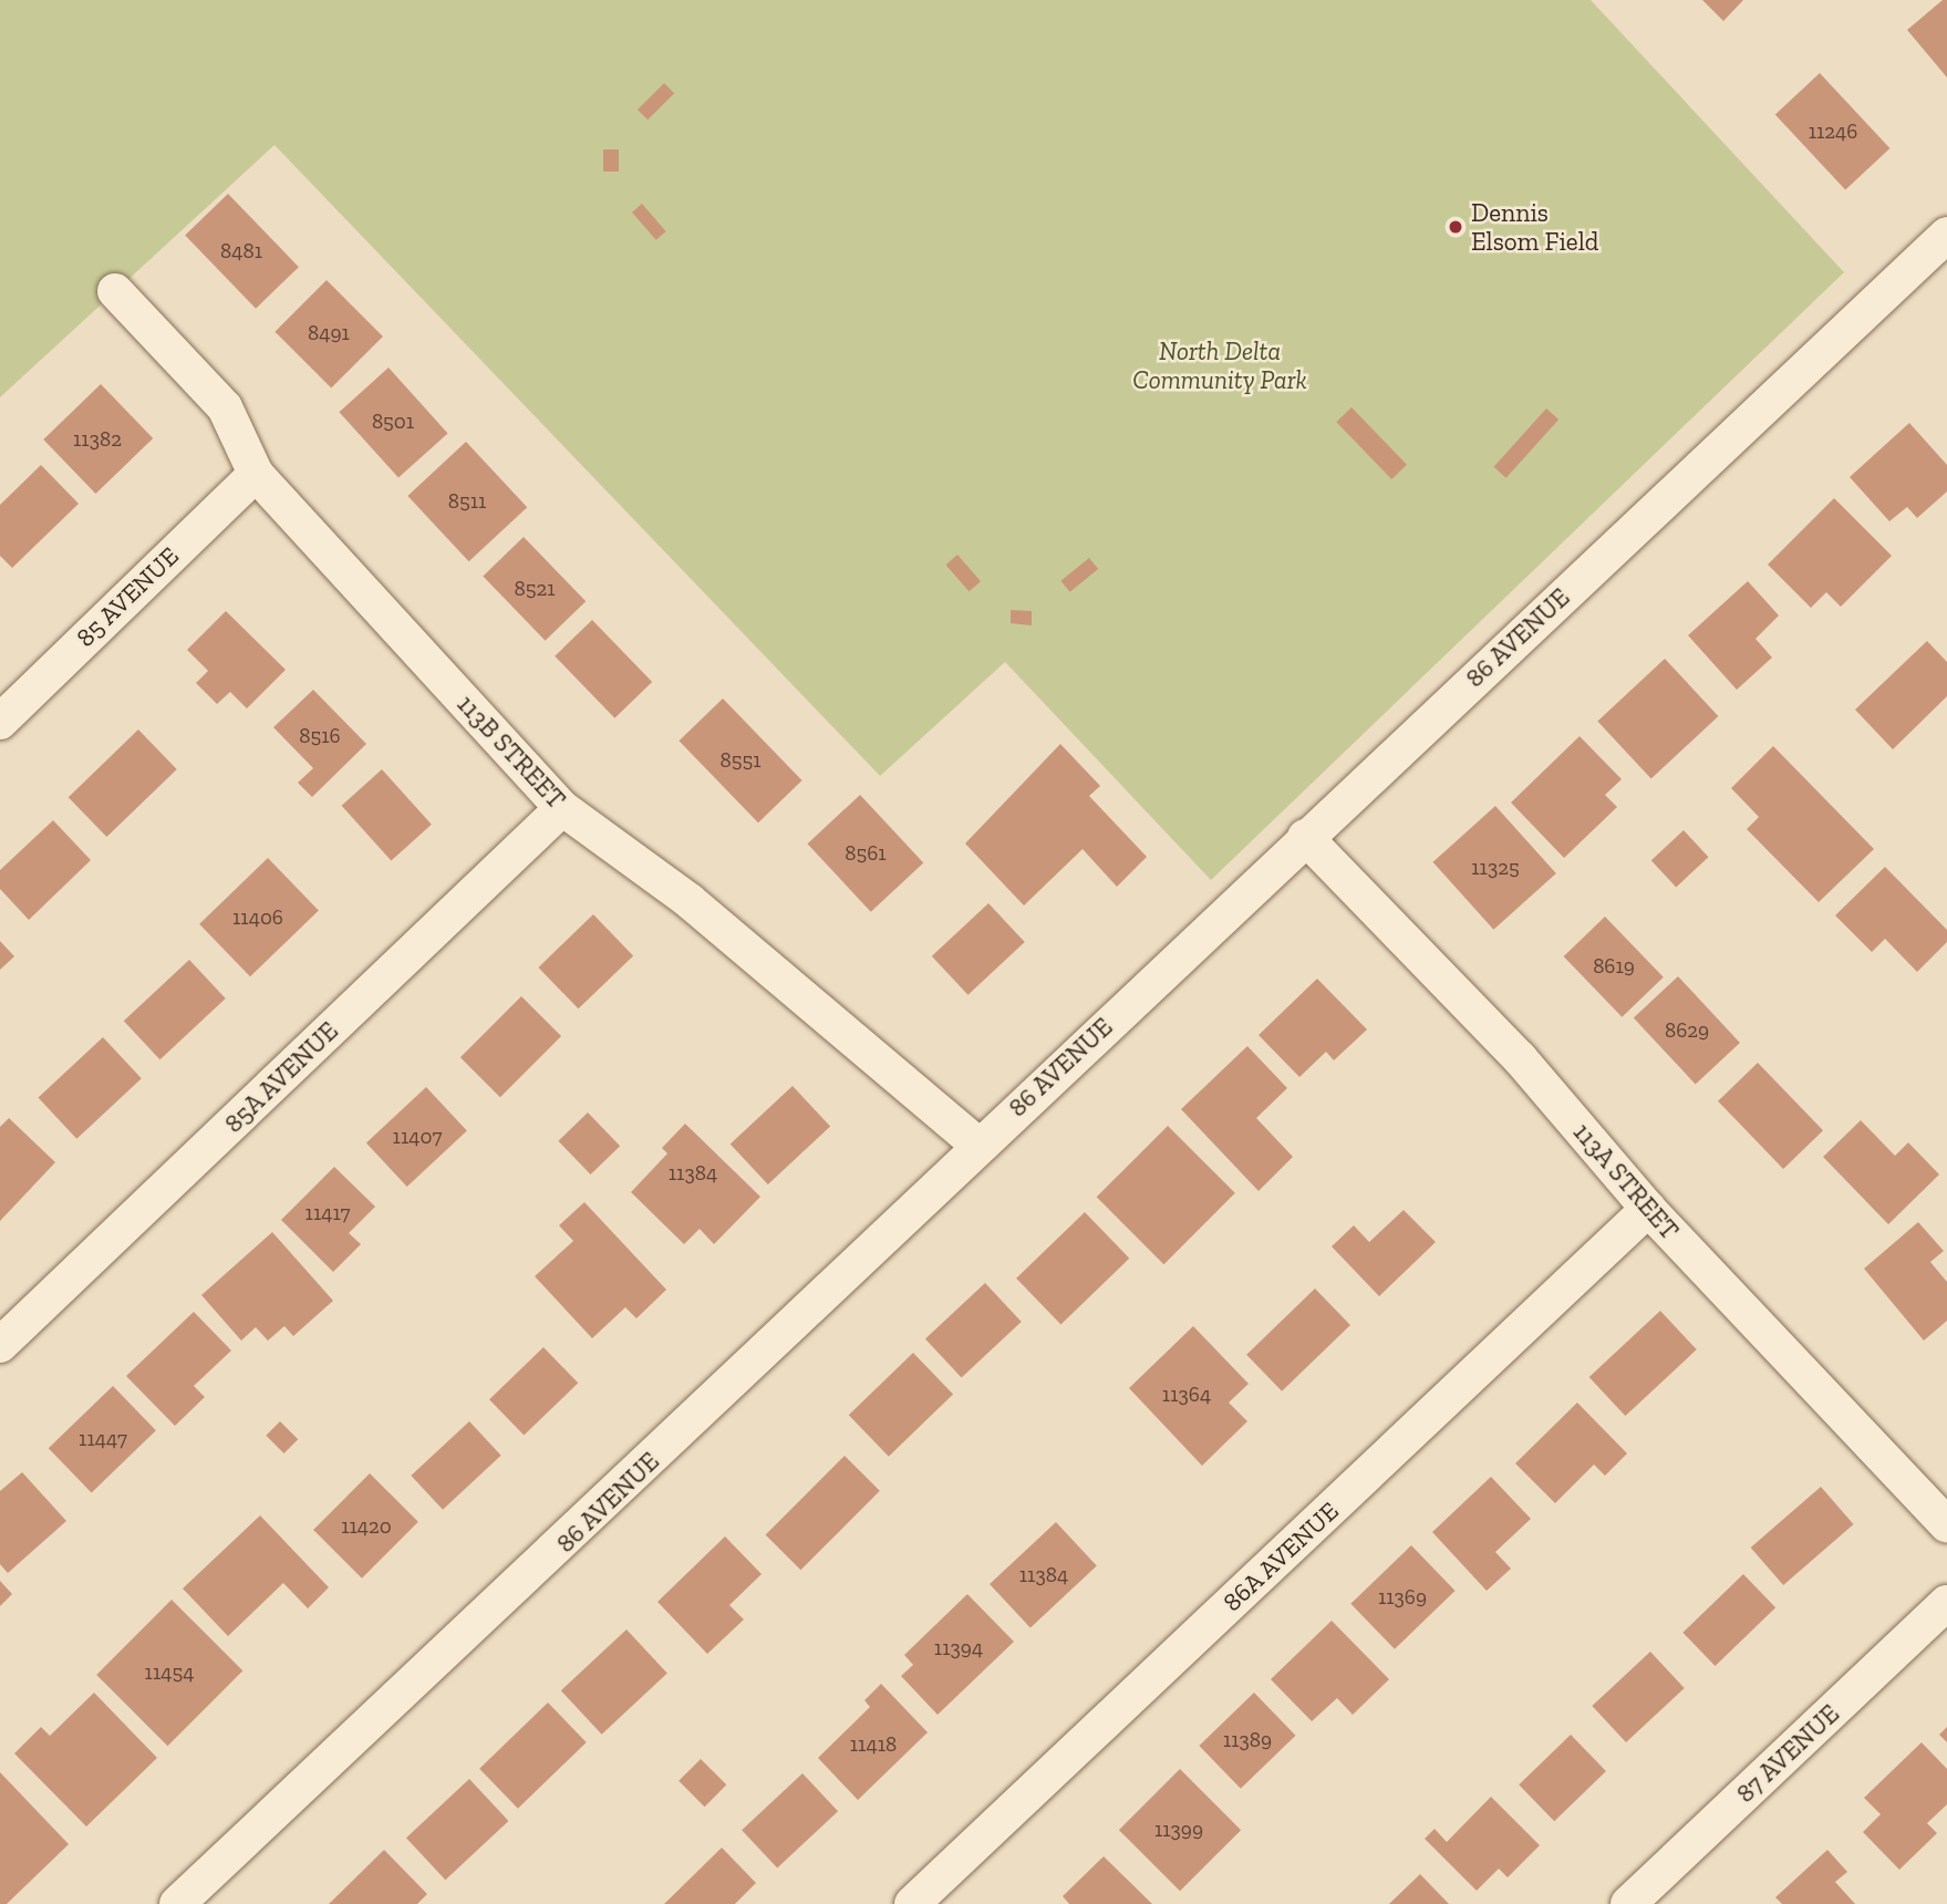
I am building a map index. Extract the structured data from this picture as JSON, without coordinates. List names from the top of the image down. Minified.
{"streets":{"street":["85 AVENUE","86 AVENUE","113B STREET","85A AVENUE","113A STREET","86A AVENUE","87 AVENUE"]},"crossings":[["85 AVENUE","113B STREET"],["86 AVENUE","113B STREET"],["86 AVENUE","113A STREET"],["113B STREET","85A AVENUE"],["113A STREET","86A AVENUE"]],"parks":["North Delta Community Park"],"places":["Dennis Elsom Field"],"house_numbers":["11246","8481","8491","8501","11382","8511","8521","8516","8551","8561","11325","11406","8619","8629","11407","11384","11417","11364","11447","11420","11384","11369","11394","11454","11389","11418","11399"]}
